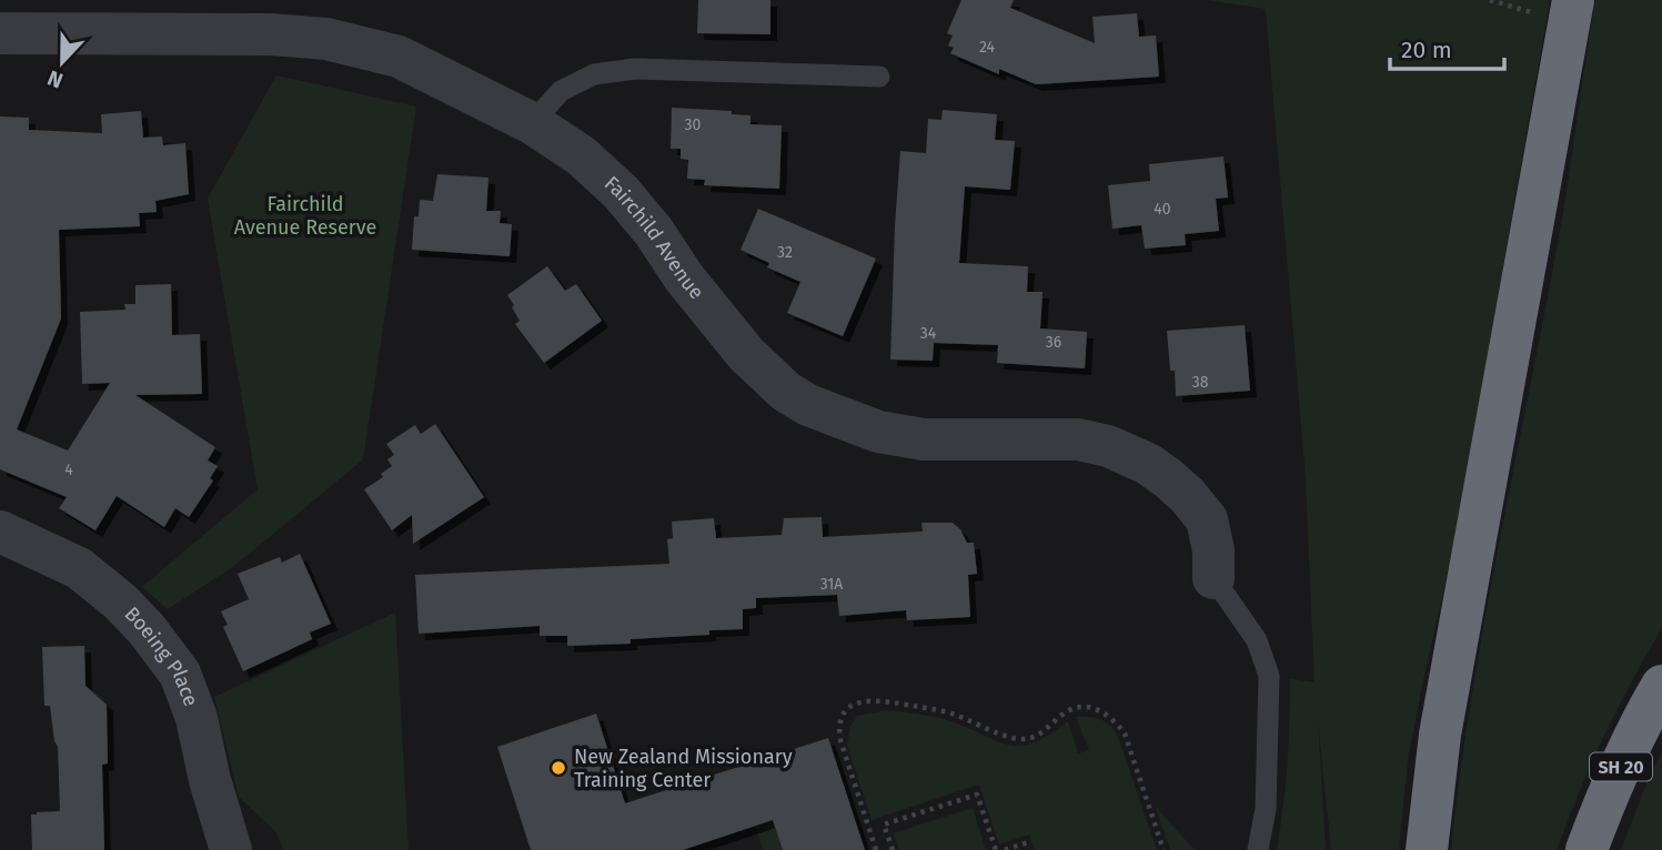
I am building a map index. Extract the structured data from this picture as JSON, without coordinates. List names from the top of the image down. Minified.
{"streets":{"highway":["SH 20"],"street":["Fairchild Avenue","Boeing Place"]},"parks":["Fairchild Avenue Reserve"],"places":["New Zealand Missionary Training Center"],"house_numbers":["24","30","40","32","34","36","38","4","31A"],"scale_bar":"20 m","north":"bottom"}
